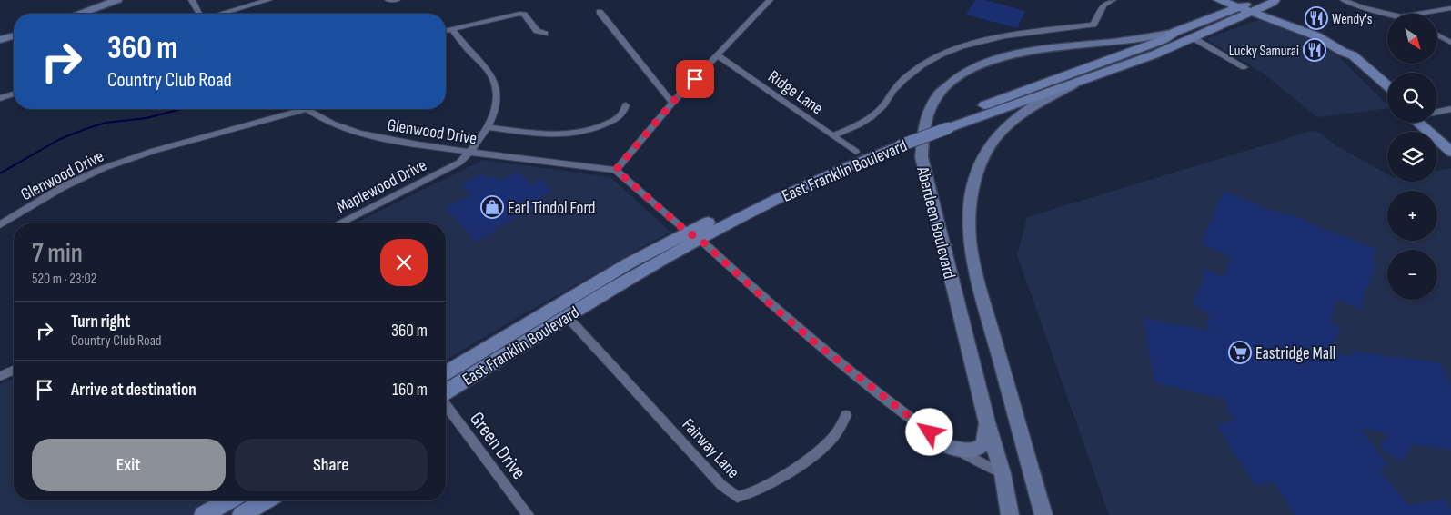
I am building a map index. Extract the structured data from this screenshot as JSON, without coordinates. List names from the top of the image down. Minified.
{"streets":{"main road":["East Franklin Boulevard","Aberdeen Boulevard"],"street":["Ridge Lane","Glenwood Drive","Maplewood Drive","Green Drive","Fairway Lane"]},"crossings":[["Ridge Lane","East Franklin Boulevard"],["Glenwood Drive","Maplewood Drive"],["East Franklin Boulevard","Aberdeen Boulevard"],["East Franklin Boulevard","Fairway Lane"]],"places":{"restaurant":["Wendy's","Lucky Samurai"],"shop":["Earl Tindol Ford"],"supermarket":["Eastridge Mall"]},"north":"bottom right","page":{"map_buttons":["+","−"],"turn":["360 m","Country Club Road"],"heading":["7 min","520 m · 23:02"],"list":[{"name":"Turn right","note":"Country Club Road","value":"360 m"},{"name":"Arrive at destination","value":"160 m"}],"buttons":["Exit","Share"]}}
